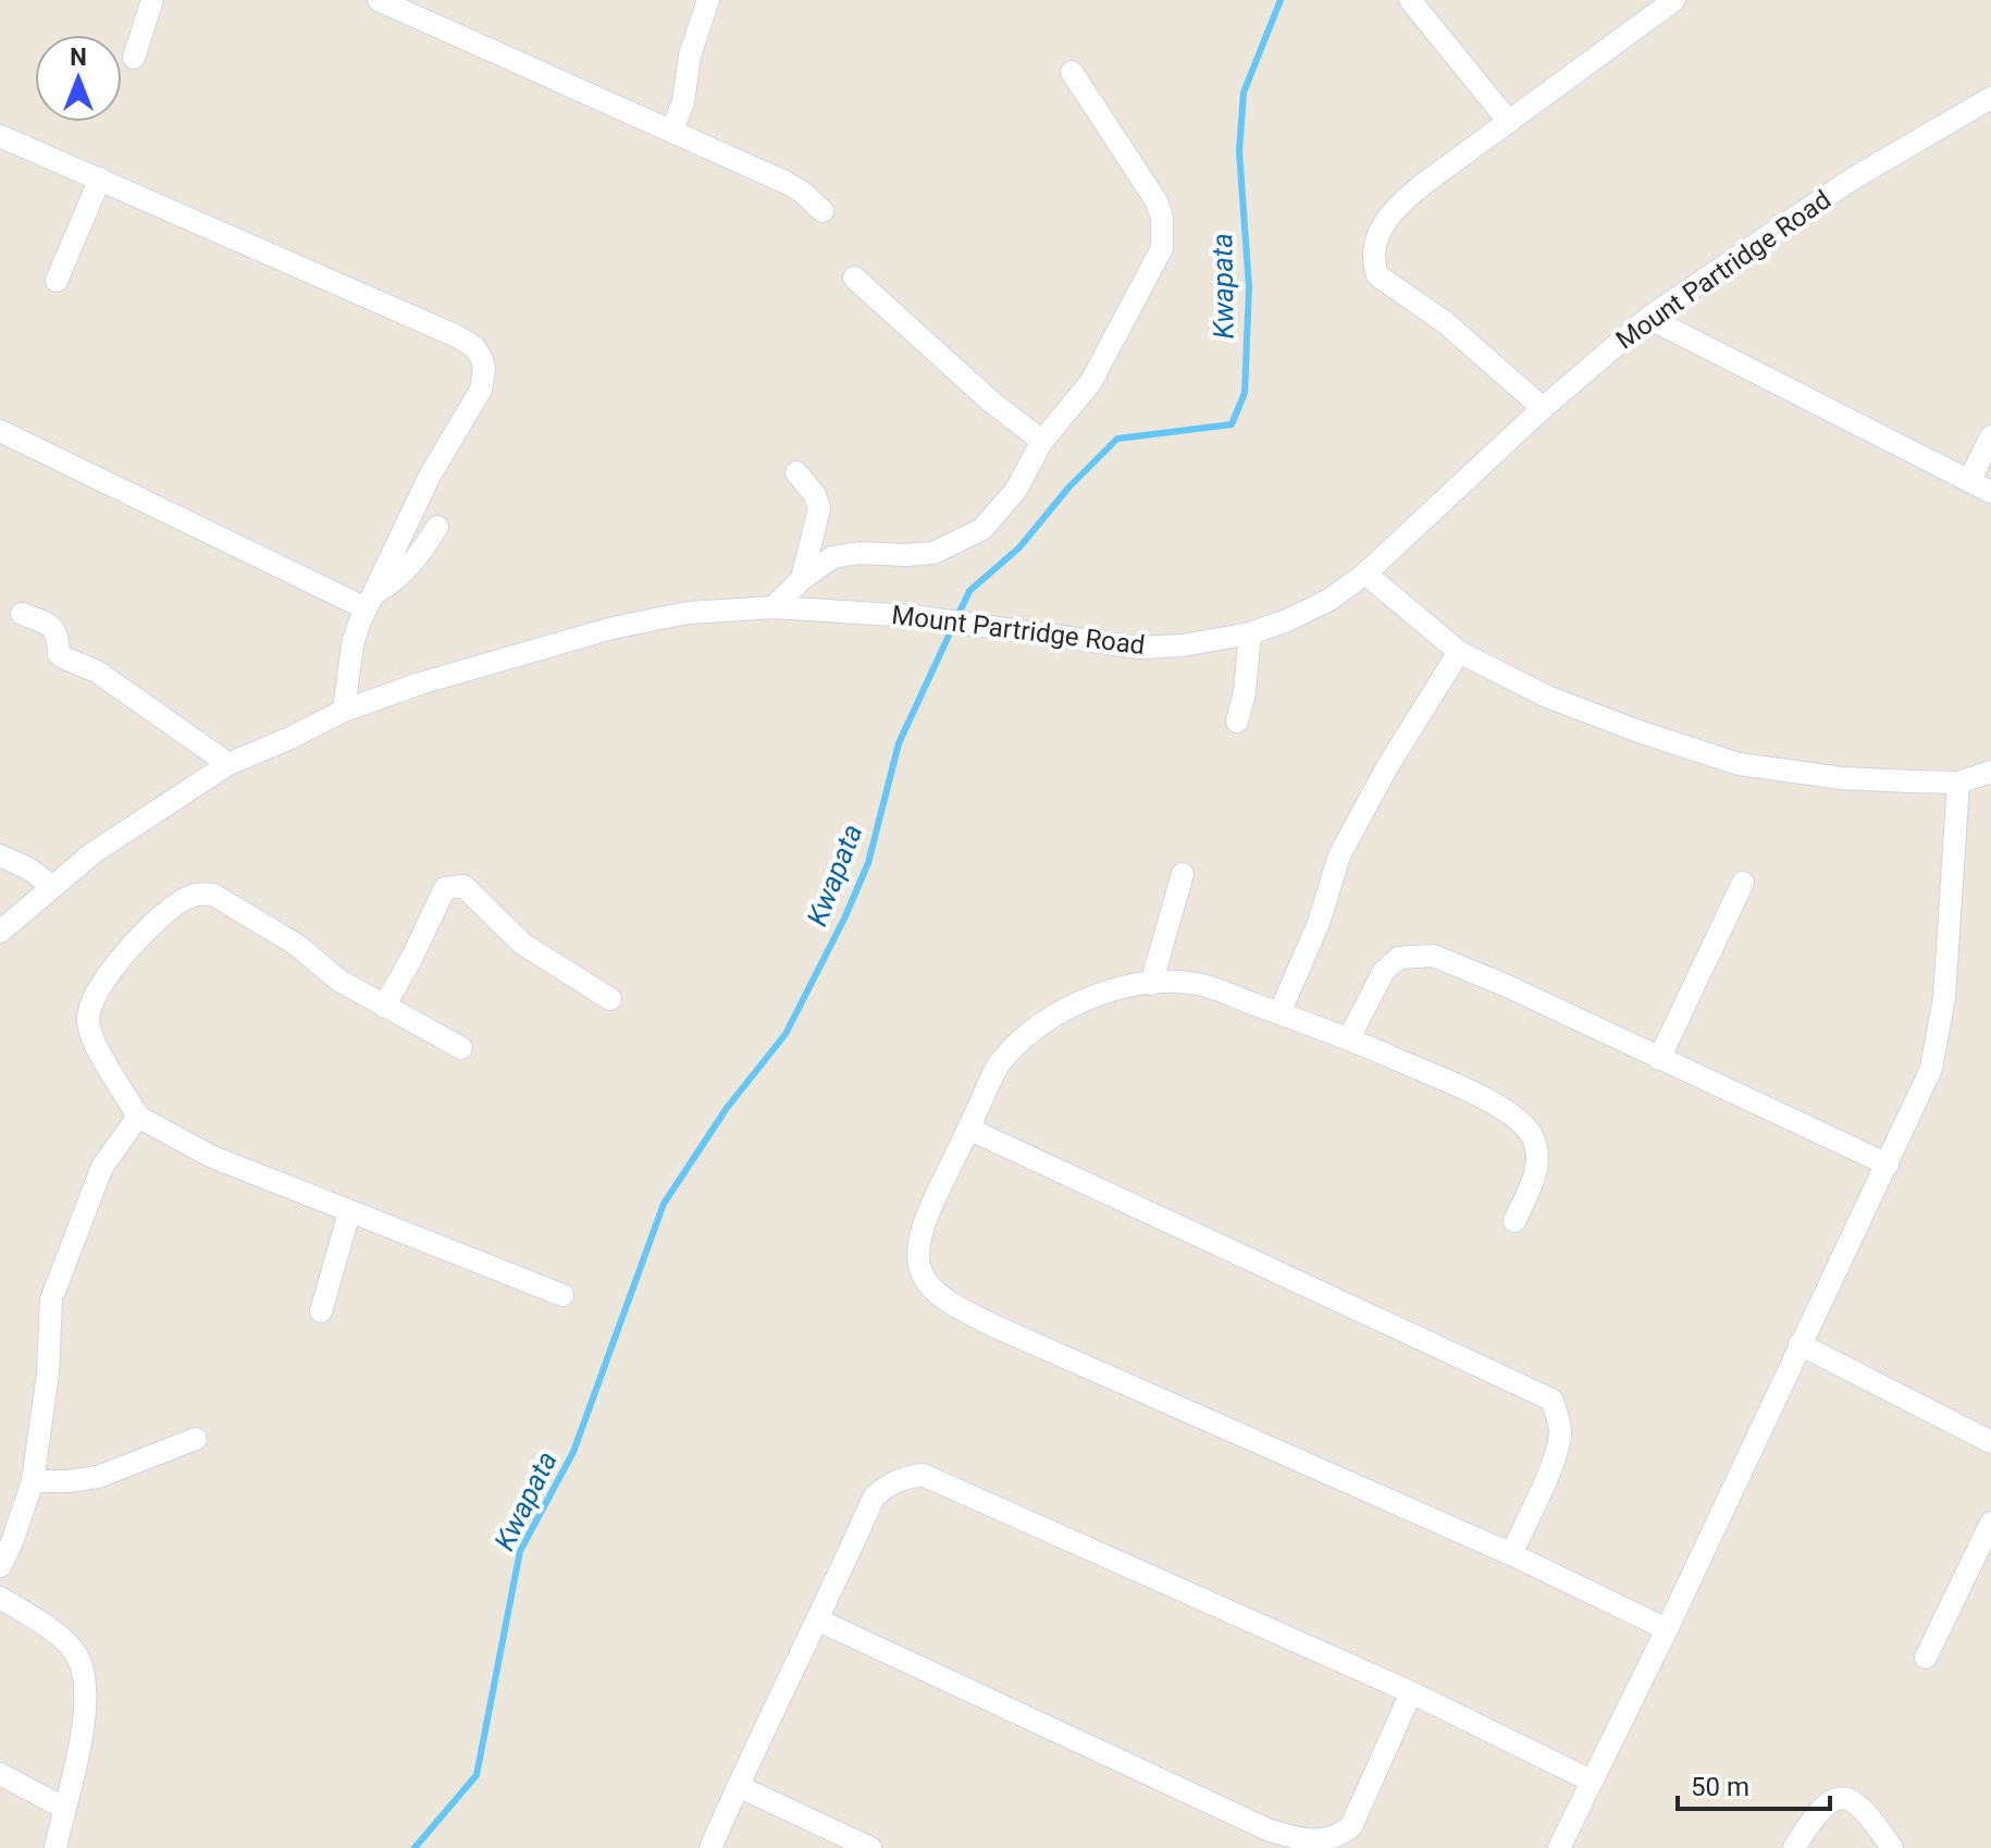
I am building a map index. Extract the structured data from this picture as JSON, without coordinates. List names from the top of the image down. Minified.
{"streets":{"street":["Mount Partridge Road"]},"water":["Kwapata"],"scale_bar":"50 m","north":"top"}
